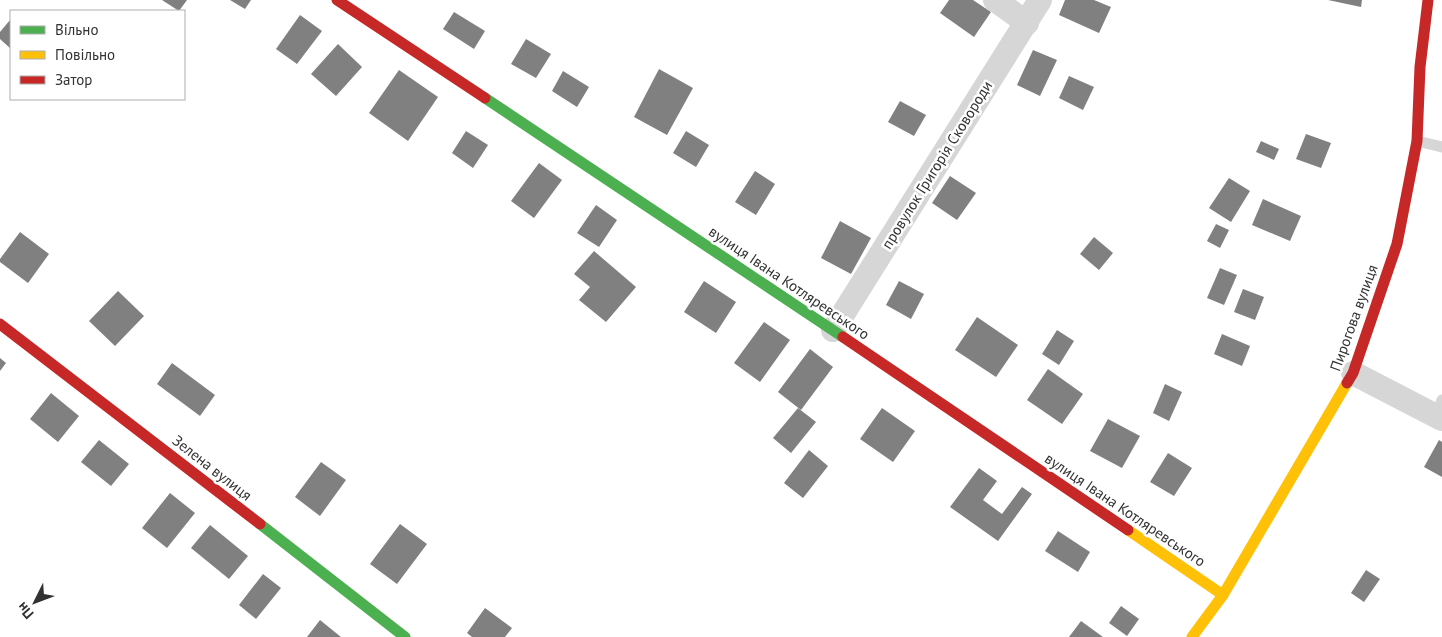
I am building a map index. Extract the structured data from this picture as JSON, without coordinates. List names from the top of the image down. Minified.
{"streets":{"street":["провулок Григорія Сковороди","вулиця Івана Котляревського","Пирогова вулиця","Зелена вулиця"]},"crossings":[["провулок Григорія Сковороди","вулиця Івана Котляревського"],["вулиця Івана Котляревського","Пирогова вулиця"]],"legend":["Вільно","Повільно","Затор"],"north":"bottom left"}
